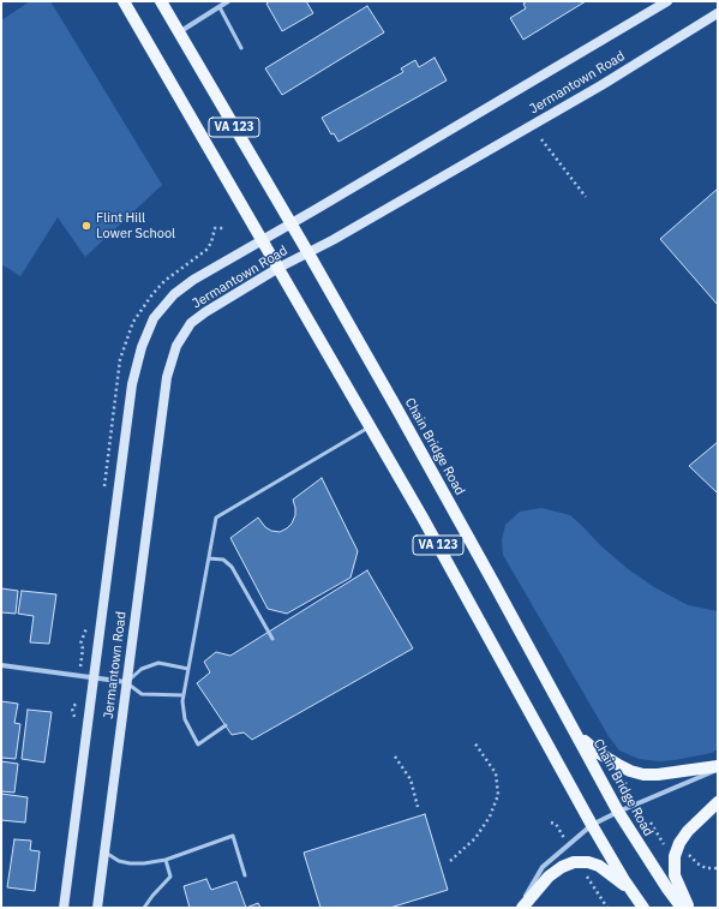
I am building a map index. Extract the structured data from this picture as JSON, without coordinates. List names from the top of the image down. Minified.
{"streets":{"main road":["Jermantown Road","VA 123","Chain Bridge Road"]},"crossings":[["Jermantown Road","VA 123"],["Jermantown Road","Chain Bridge Road"]],"places":["Flint Hill Lower School"]}
